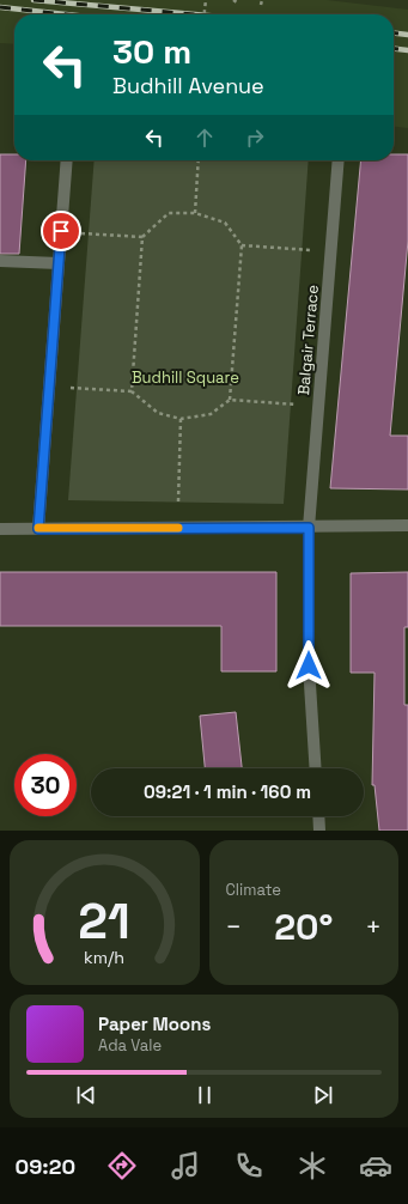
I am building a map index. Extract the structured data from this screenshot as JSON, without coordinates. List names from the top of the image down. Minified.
{"streets":{"street":["Balgair Terrace"]},"parks":["Budhill Square"],"page":{"turn":["30 m","Budhill Avenue"],"limit":"30","trip":"09:21 · 1 min · 160 m","tile":"Climate","heat":["−","20°","+"],"song":["Paper Moons","Ada Vale"],"tabs":"09:20","gauge":["21","km/h"]}}
